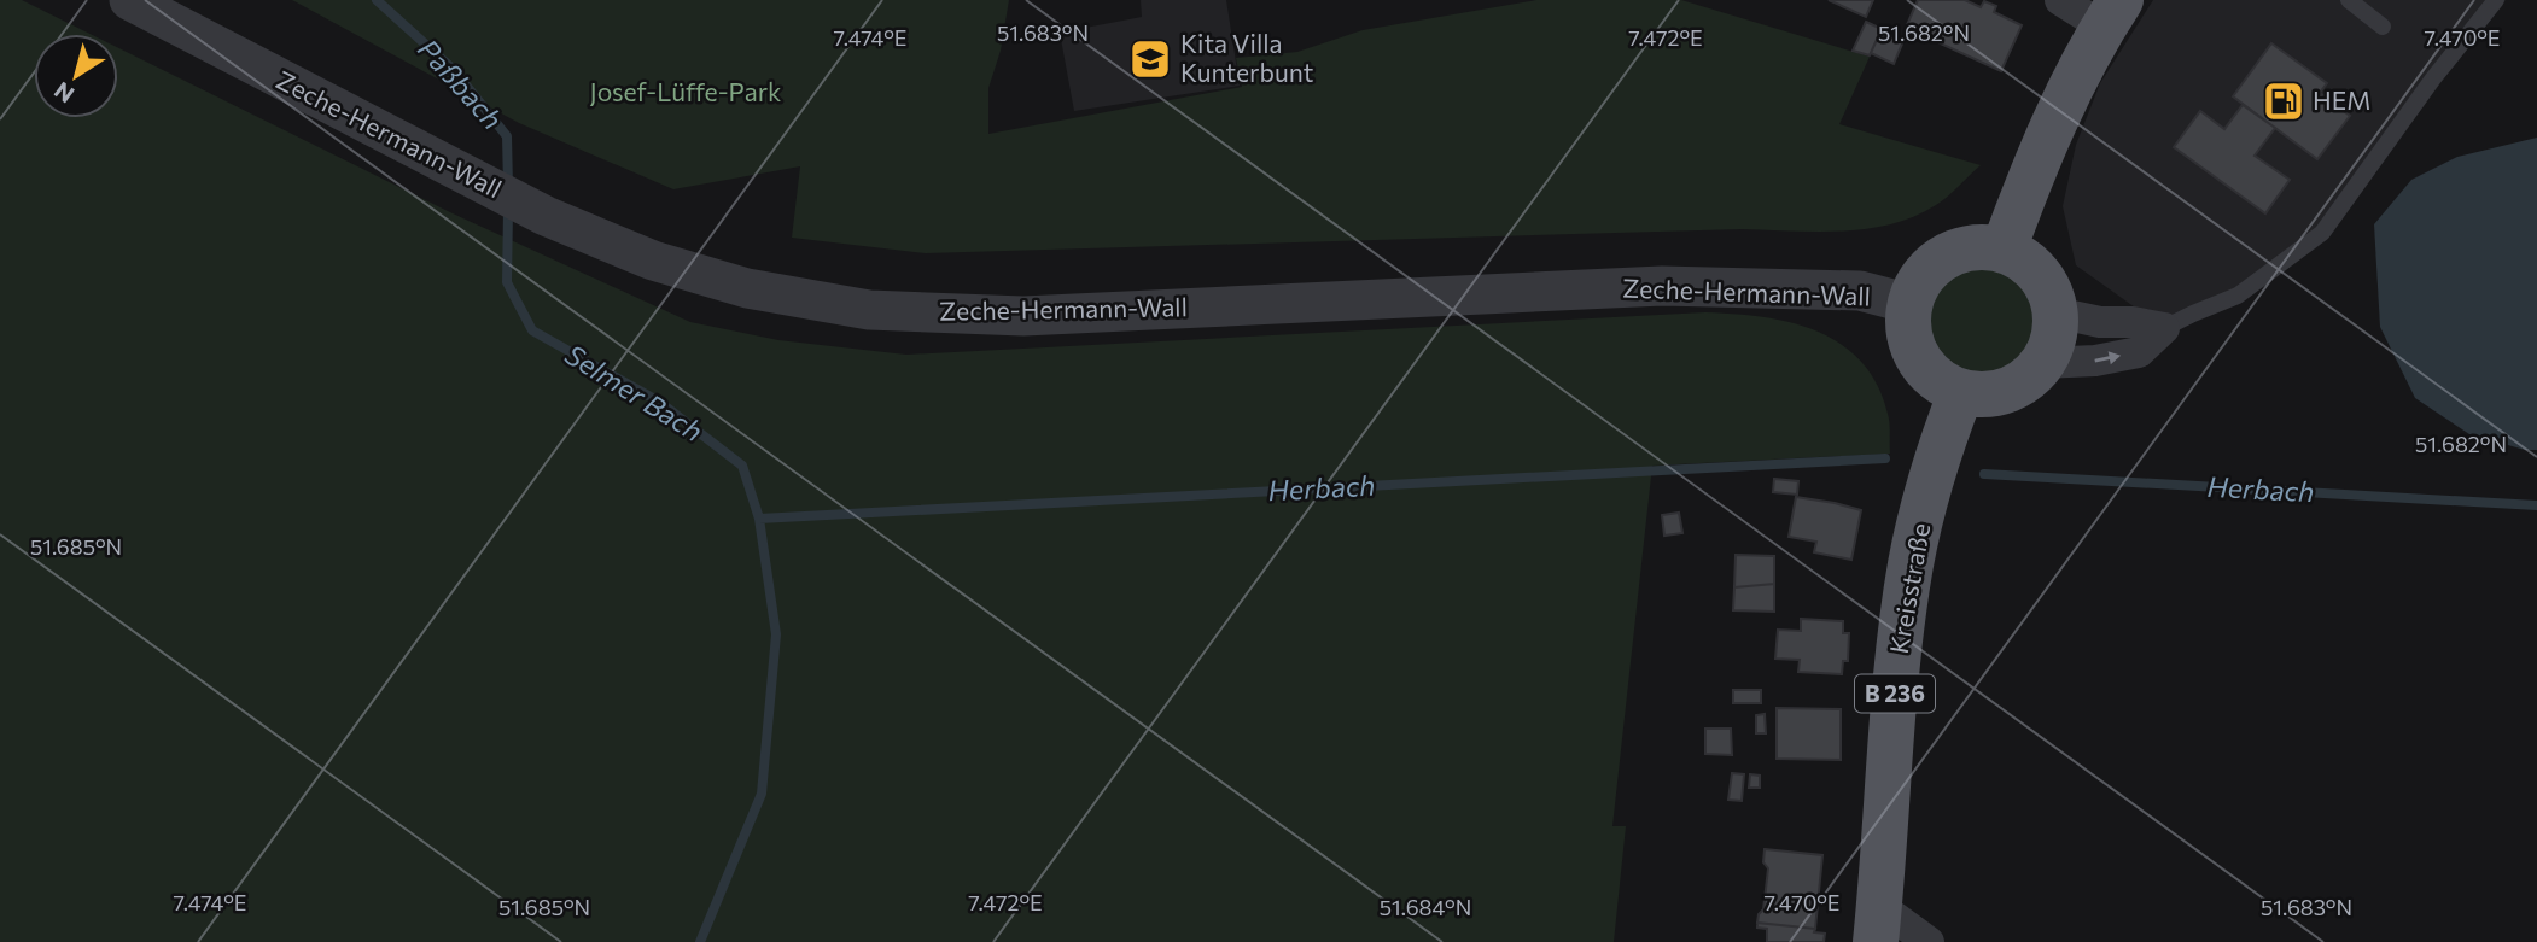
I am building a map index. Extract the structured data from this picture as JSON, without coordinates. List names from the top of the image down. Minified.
{"streets":{"main road":["Kreisstraße","B 236"],"street":["Zeche-Hermann-Wall"]},"crossings":[["Zeche-Hermann-Wall","Kreisstraße"]],"water":["Paßbach","Selmer Bach","Herbach"],"parks":["Josef-Lüffe-Park"],"places":{"school or university":["Kita Villa Kunterbunt"],"fuel station":["HEM"]},"north":"bottom left","coordinates":["51.683°N","51.682°N","7.474°E","7.472°E","7.470°E","51.685°N","51.684°N"]}
